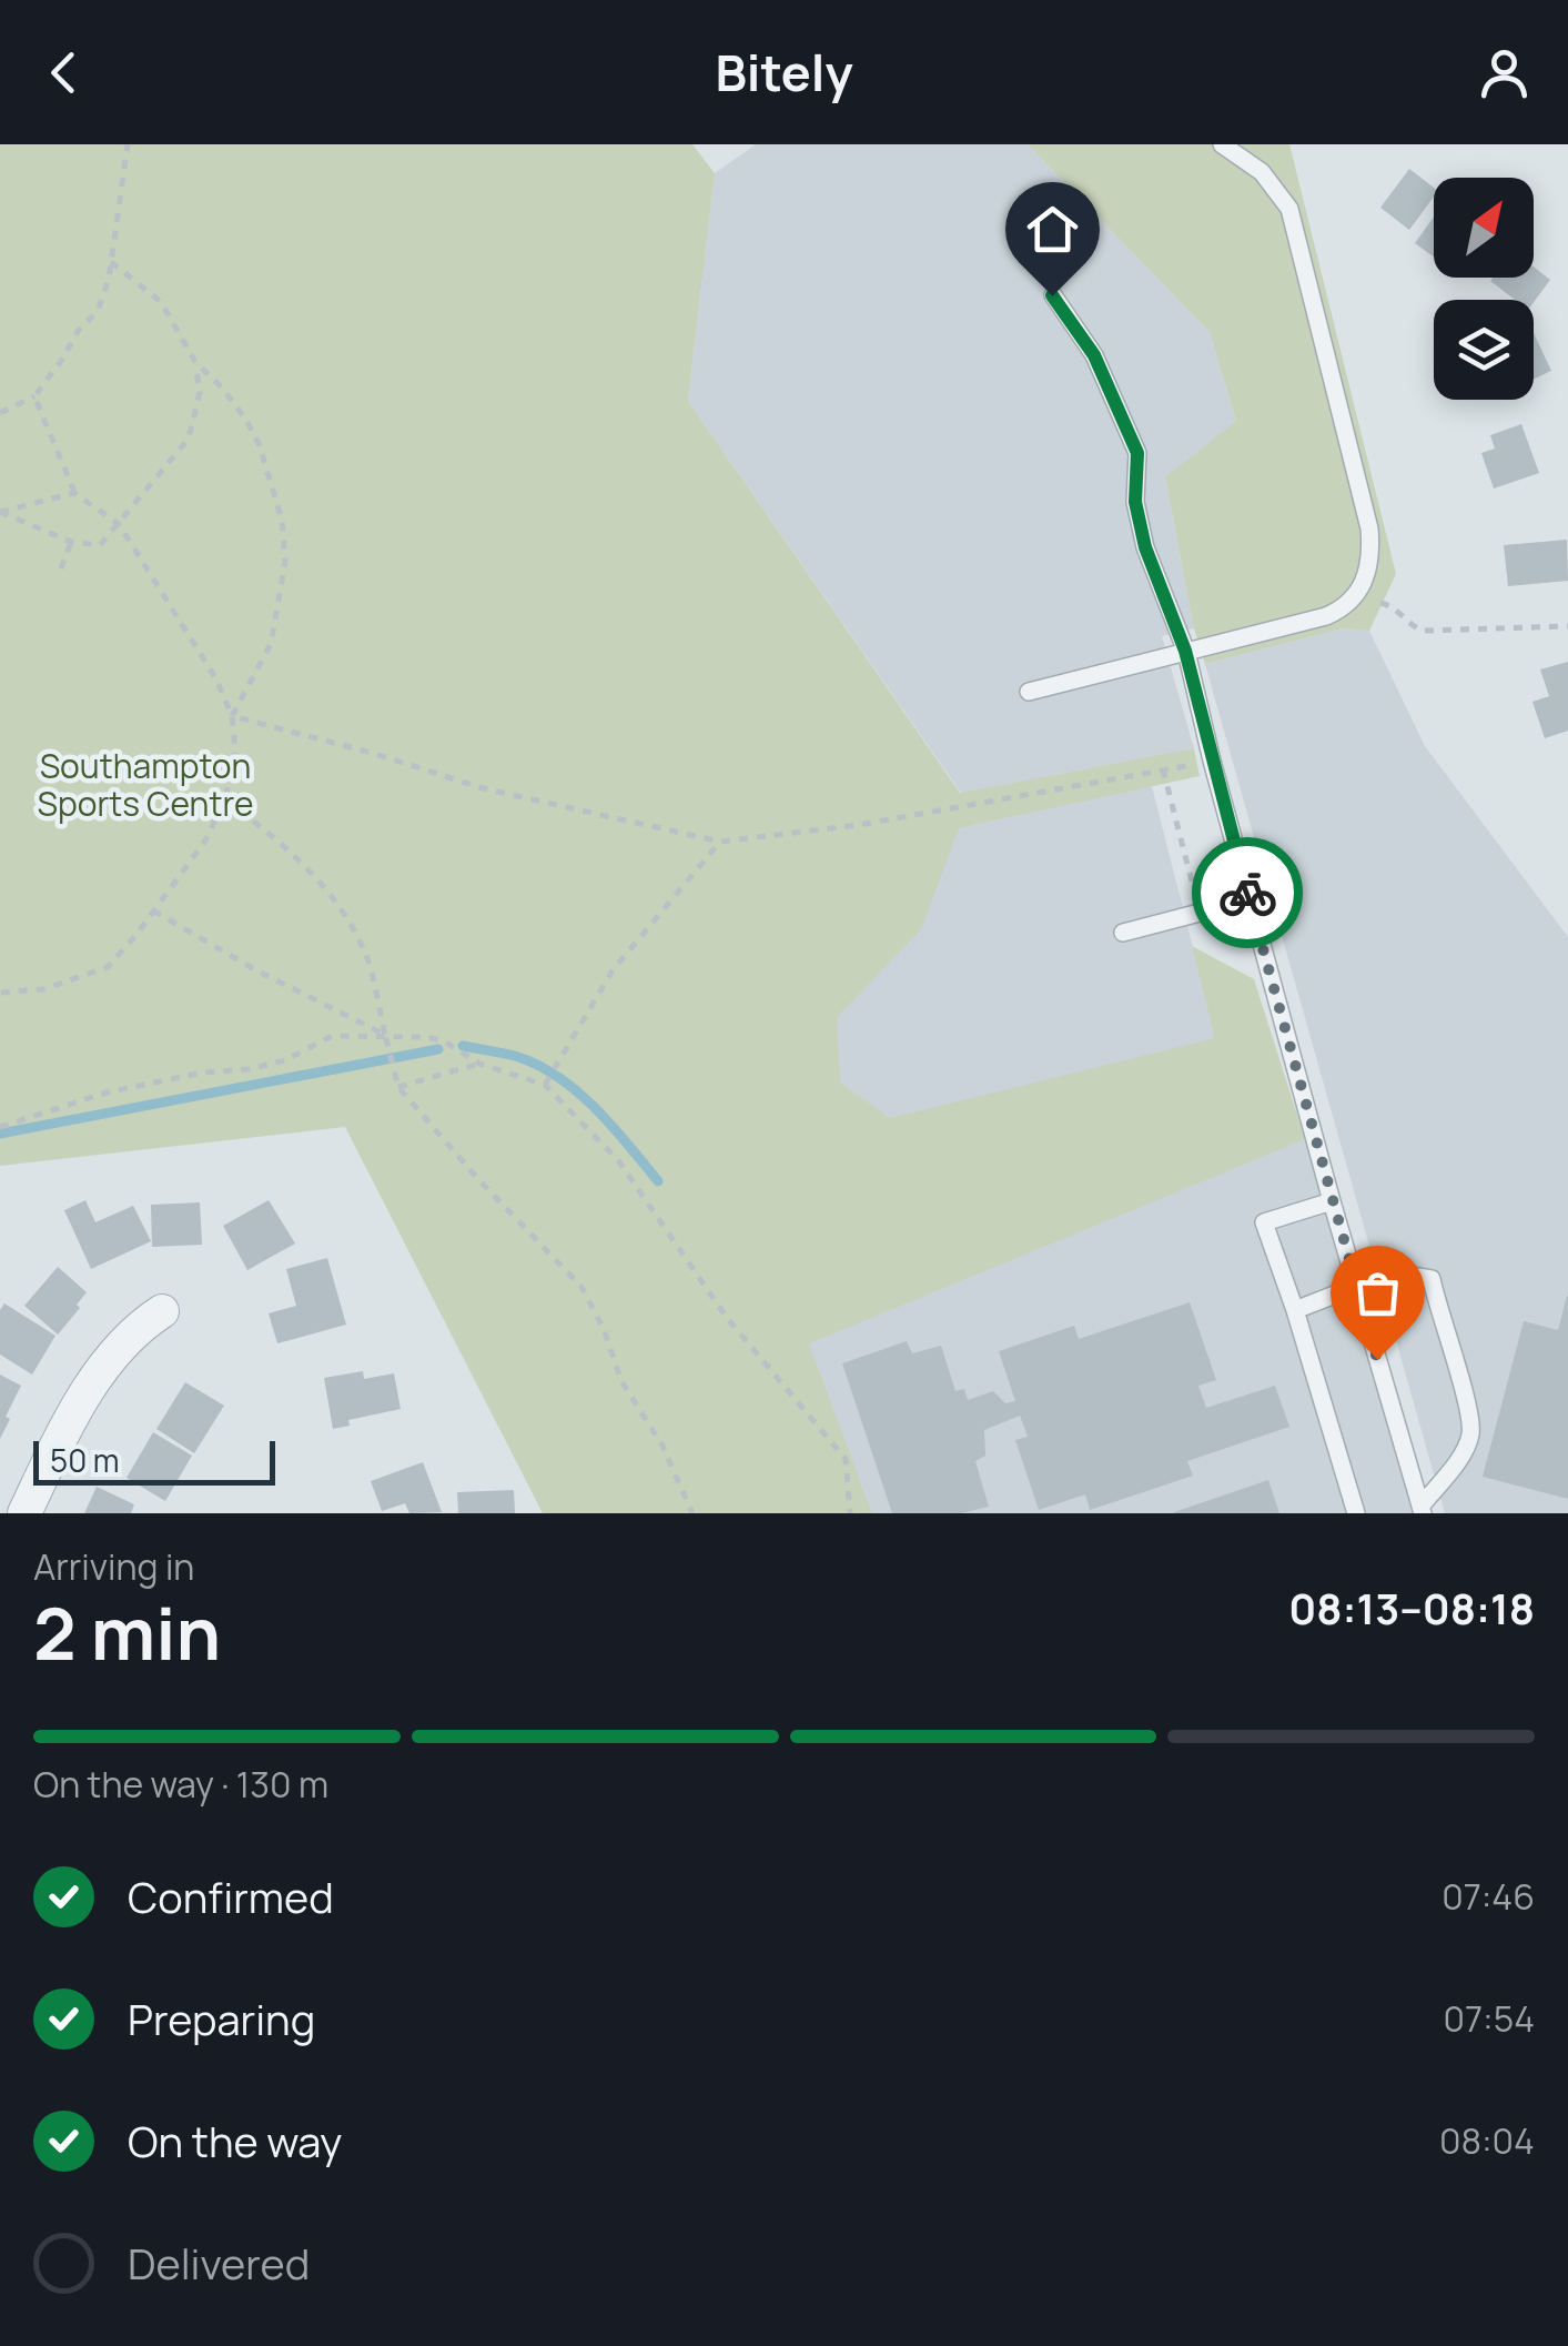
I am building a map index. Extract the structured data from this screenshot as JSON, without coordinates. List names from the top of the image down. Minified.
{"parks":["Southampton Sports Centre"],"scale_bar":"50 m","north":"top right","page":{"header":"Bitely","scale":"50 m","heading":["2 min","Arriving in","08:13–08:18"],"bar":"On the way · 130 m","list":[["Confirmed","07:46"],["Preparing","07:54"],["On the way","08:04"],"Delivered"]}}
